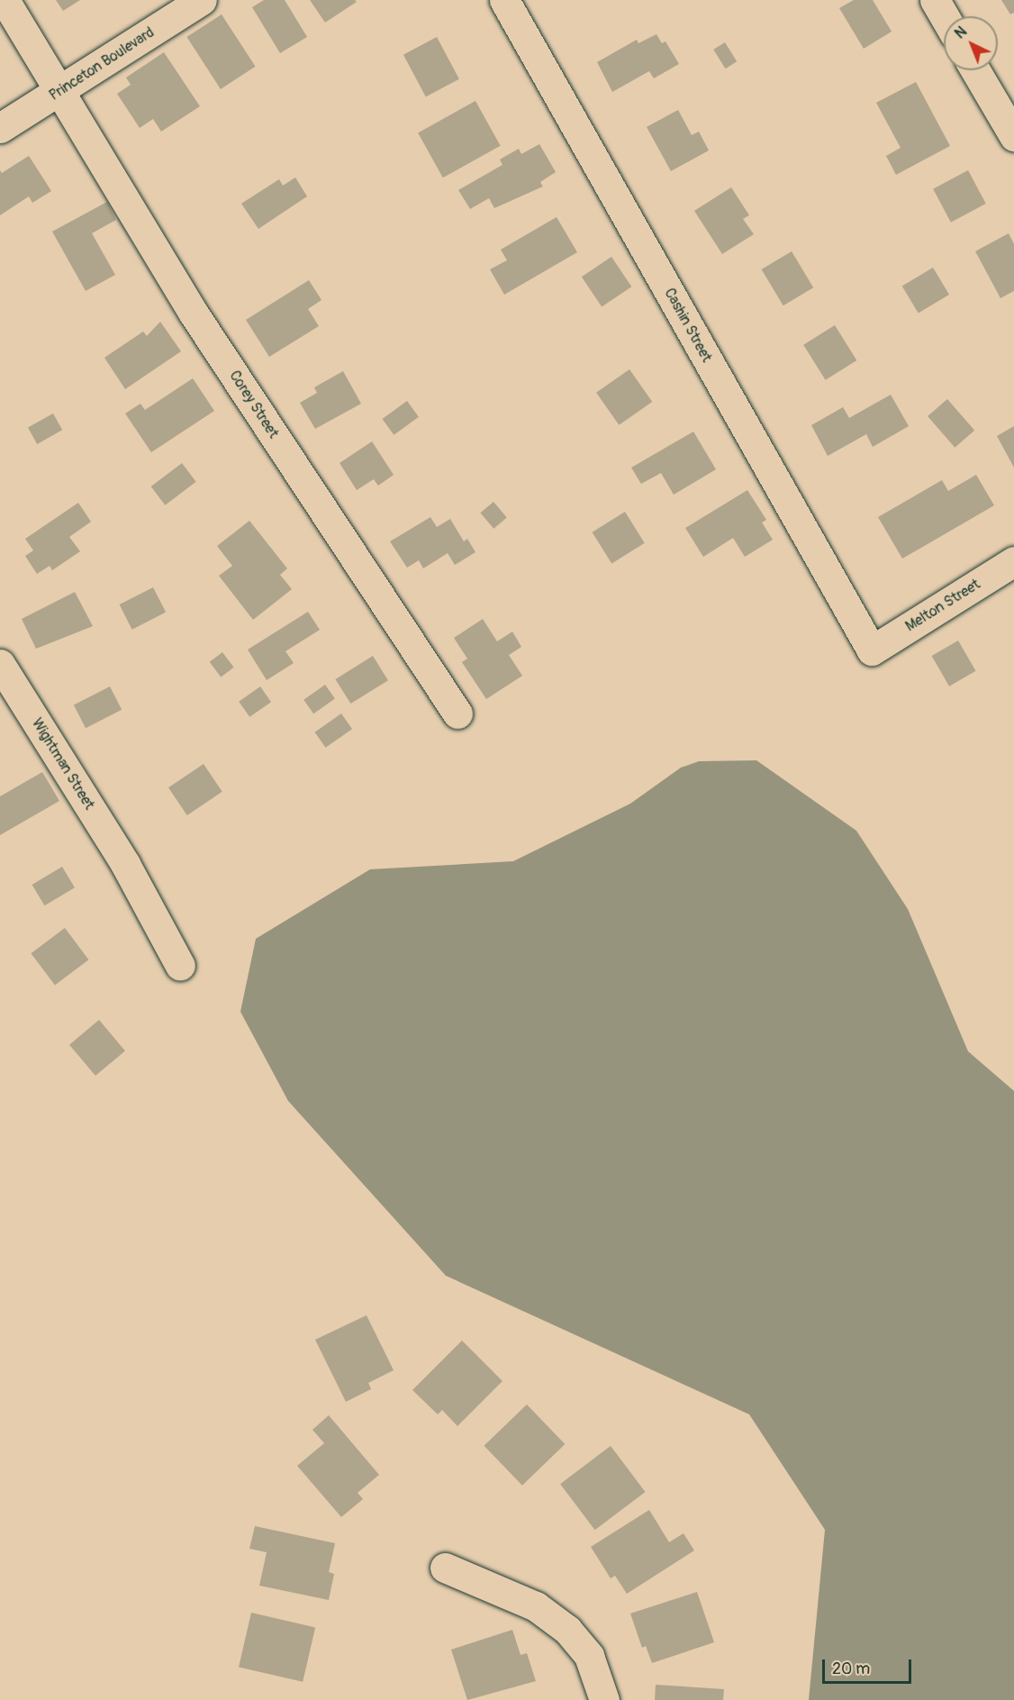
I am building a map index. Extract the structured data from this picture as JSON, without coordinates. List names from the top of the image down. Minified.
{"streets":{"street":["Princeton Boulevard","Cashin Street","Corey Street","Melton Street","Wightman Street"]},"crossings":[["Princeton Boulevard","Corey Street"],["Cashin Street","Melton Street"]],"scale_bar":"20 m","north":"top left"}
